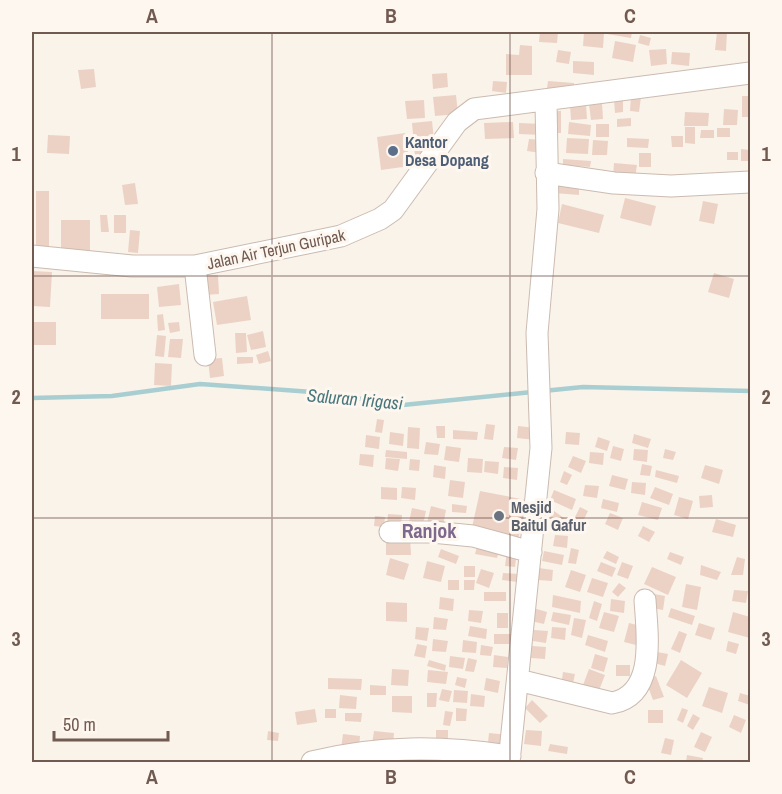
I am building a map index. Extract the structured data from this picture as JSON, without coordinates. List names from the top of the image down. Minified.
{"streets":{"street":["Jalan Air Terjun Guripak"]},"districts":["Ranjok"],"water":["Saluran Irigasi"],"places":["Kantor Desa Dopang","Mesjid Baitul Gafur"],"scale_bar":"50 m","grid":{"columns":["A","B","C"],"rows":["1","2","3"]}}
